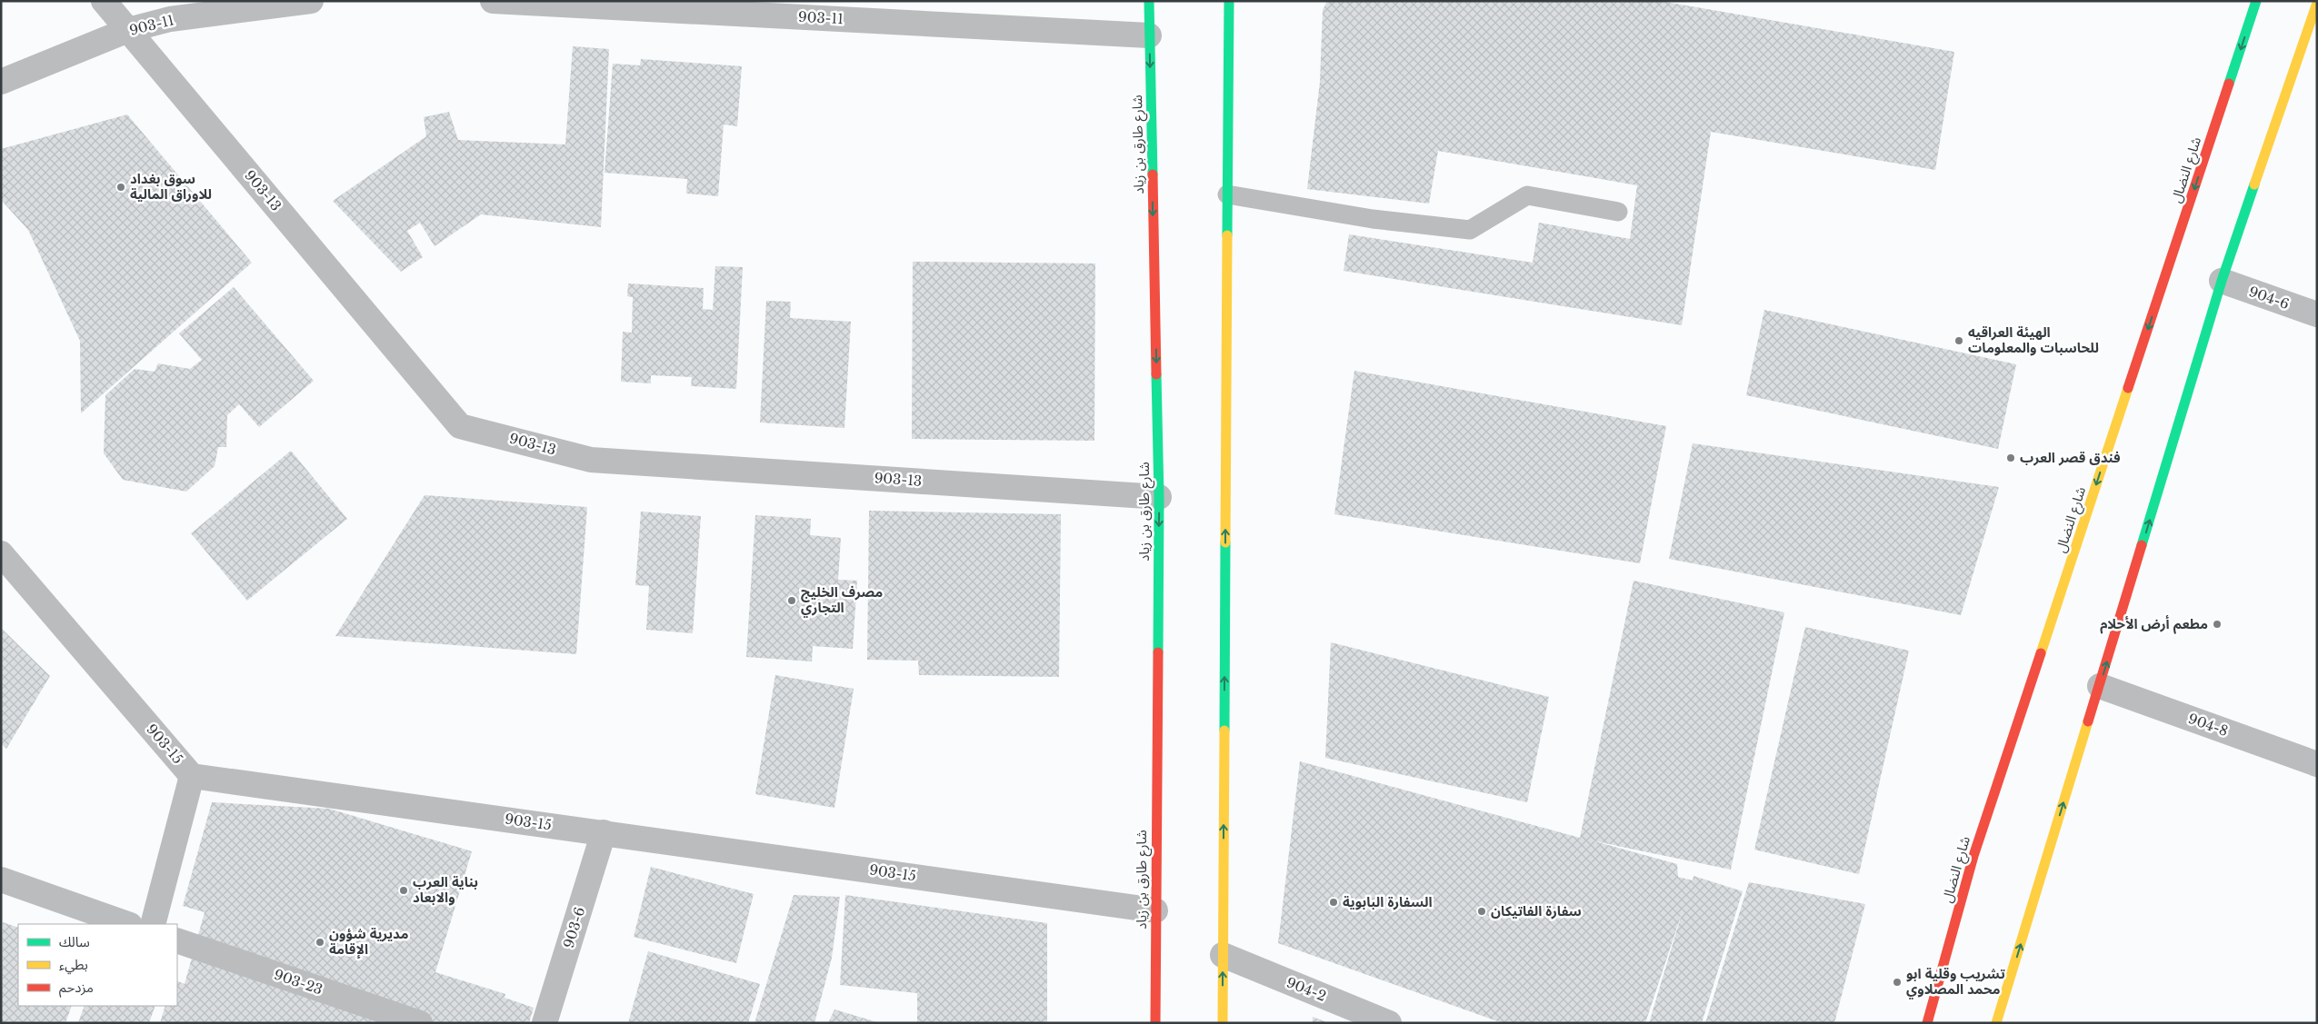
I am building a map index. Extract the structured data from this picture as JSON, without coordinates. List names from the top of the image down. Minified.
{"streets":{"main road":["شارع طارق بن زياد","شارع النضال"],"street":["903-11","903-13","904-6","904-8","903-15","903-6","903-23","904-2"]},"crossings":[["903-11","شارع طارق بن زياد"],["903-11","903-13"],["شارع طارق بن زياد","903-13"],["شارع طارق بن زياد","903-15"],["903-15","903-6"]],"places":["سوق بغداد للاوراق المالية","الهيئة العراقيه للحاسبات والمعلومات","فندق قصر العرب","مصرف الخليج التجاري","مطعم أرض الأحلام","بناية العرب والابعاد","السفارة البابوية","سفارة الفاتيكان","مديرية شؤون الإقامة","تشريب وقلية ابو محمد المصلاوي"],"legend":["سالك","بطيء","مزدحم"]}
